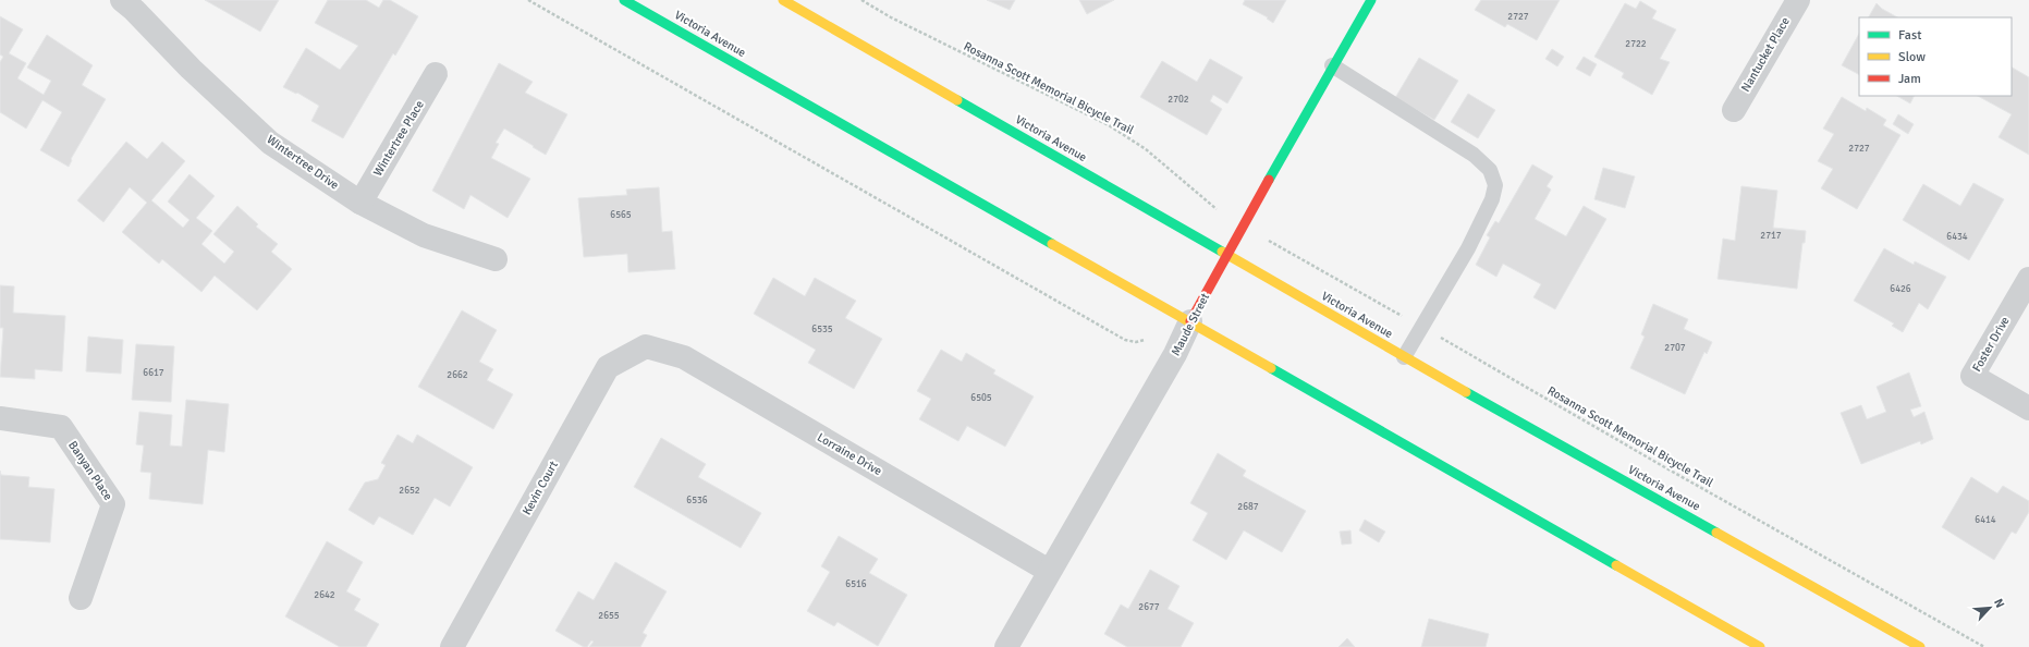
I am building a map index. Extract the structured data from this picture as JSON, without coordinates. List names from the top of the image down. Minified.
{"streets":{"main road":["Victoria Avenue","Maude Street"],"street":["Nantucket Place","Wintertree Place","Wintertree Drive","Foster Drive","Lorraine Drive","Banyan Place","Kevin Court"],"path":["Rosanna Scott Memorial Bicycle Trail"]},"crossings":[["Victoria Avenue","Maude Street"],["Wintertree Place","Wintertree Drive"],["Maude Street","Lorraine Drive"],["Lorraine Drive","Kevin Court"]],"house_numbers":["2727","2722","2702","2727","6565","2717","6434","6426","6535","2707","6617","2662","6505","2652","6536","2687","6414","6516","2642","2677","2655"],"legend":["Fast","Slow","Jam"],"north":"top right"}
